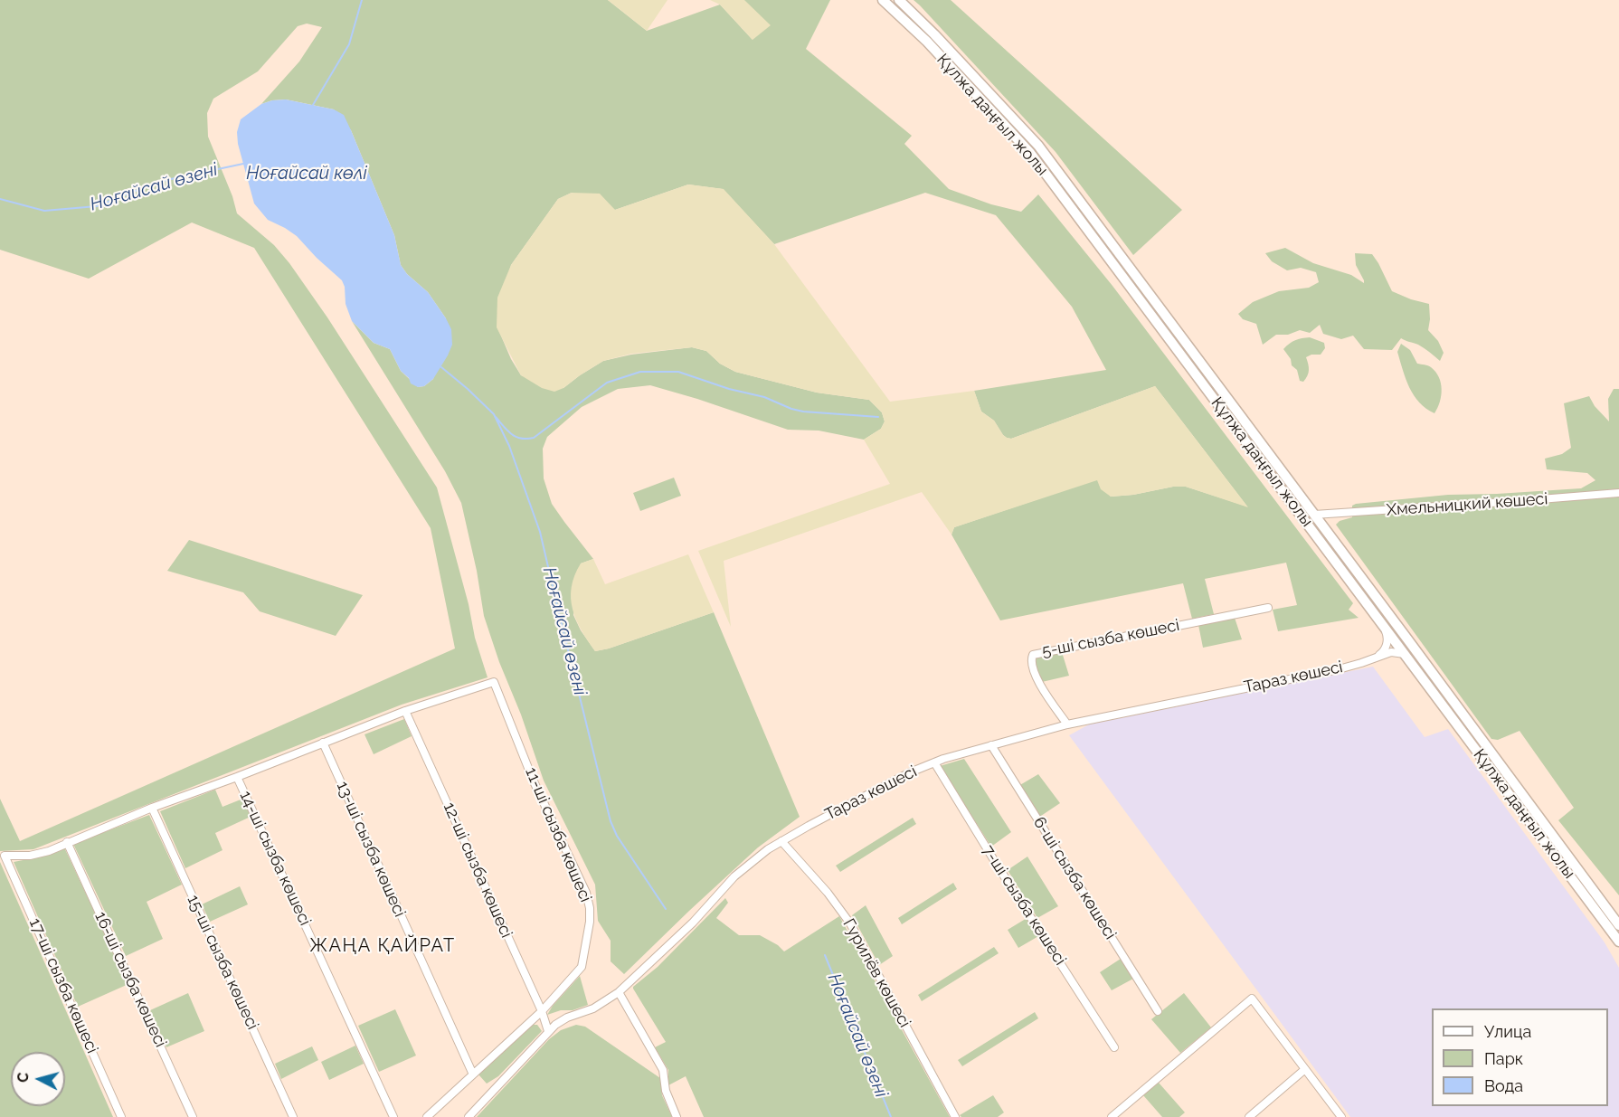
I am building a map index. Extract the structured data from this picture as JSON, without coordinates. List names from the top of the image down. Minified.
{"streets":{"main road":["Құлжа даңғыл жолы"],"street":["Хмельницкий көшесі","5-ші сызба көшесі","Тараз көшесі","11-ші сызба көшесі","13-ші сызба көшесі","14-ші сызба көшесі","12-ші сызба көшесі","6-ші сызба көшесі","7-ші сызба көшесі","15-ші сызба көшесі","Гурилёв көшесі","16-ші сызба көшесі","17-ші сызба көшесі"]},"crossings":[["Құлжа даңғыл жолы","Хмельницкий көшесі"],["Құлжа даңғыл жолы","Тараз көшесі"],["5-ші сызба көшесі","Тараз көшесі"],["Тараз көшесі","12-ші сызба көшесі"],["Тараз көшесі","6-ші сызба көшесі"],["Тараз көшесі","7-ші сызба көшесі"],["Тараз көшесі","Гурилёв көшесі"],["11-ші сызба көшесі","13-ші сызба көшесі"],["11-ші сызба көшесі","12-ші сызба көшесі"],["16-ші сызба көшесі","17-ші сызба көшесі"]],"districts":["ЖАҢА ҚАЙРАТ"],"water":["Ноғайсай көлі","Ноғайсай өзені"],"legend":["Улица","Парк","Вода"],"north":"left"}
